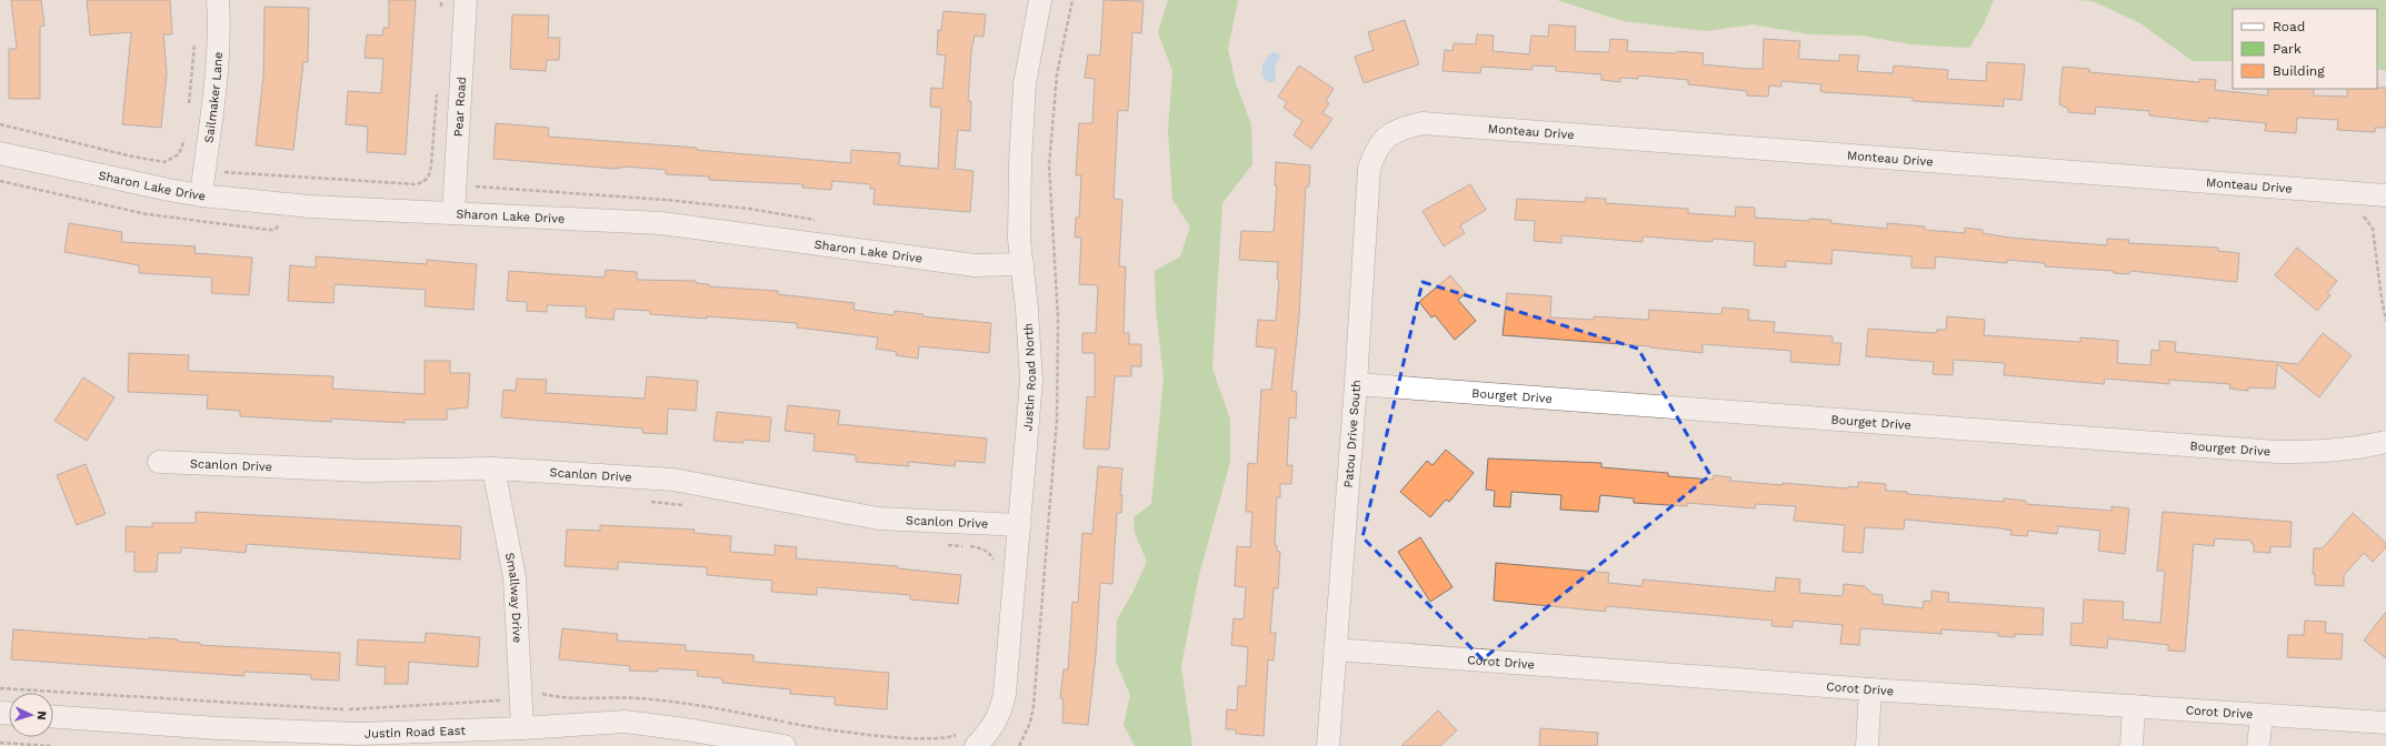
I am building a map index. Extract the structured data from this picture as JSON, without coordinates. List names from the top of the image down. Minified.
{"streets":{"street":["Sailmaker Lane","Pear Road","Monteau Drive","Sharon Lake Drive","Justin Road North","Bourget Drive","Patou Drive South","Scanlon Drive","Smallway Drive","Corot Drive","Justin Road East"]},"crossings":[["Sailmaker Lane","Sharon Lake Drive"],["Pear Road","Sharon Lake Drive"],["Monteau Drive","Patou Drive South"],["Sharon Lake Drive","Justin Road North"],["Justin Road North","Scanlon Drive"],["Bourget Drive","Patou Drive South"],["Patou Drive South","Corot Drive"],["Scanlon Drive","Smallway Drive"],["Smallway Drive","Justin Road East"]],"legend":["Road","Park","Building"],"north":"right"}
